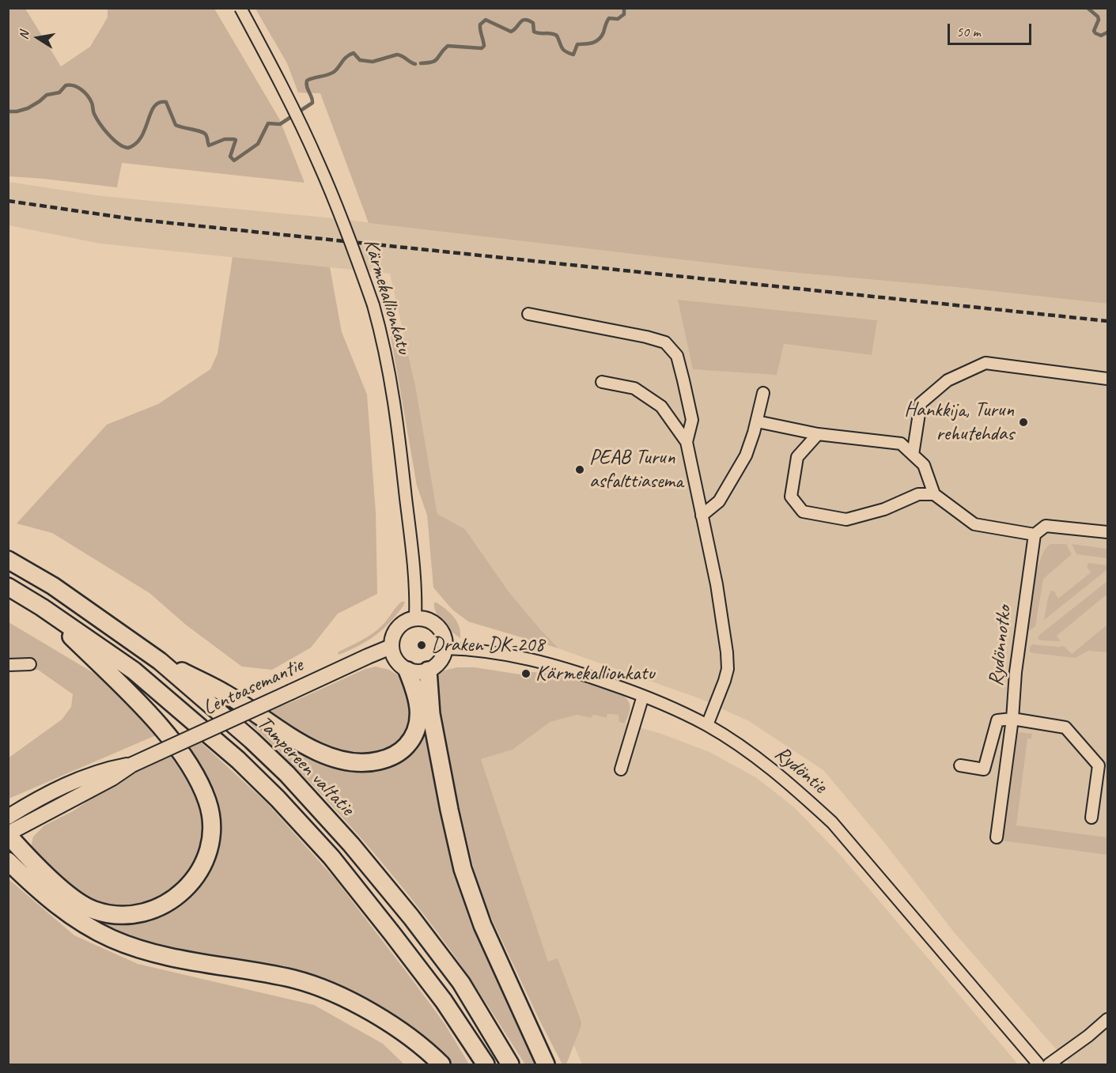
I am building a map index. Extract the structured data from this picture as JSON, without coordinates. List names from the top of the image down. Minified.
{"streets":{"highway":["Tampereen valtatie"],"main road":["Lentoasemantie"],"street":["Kärmekallionkatu","Rydönnotko","Rydöntie"]},"crossings":[["Kärmekallionkatu","Lentoasemantie"],["Kärmekallionkatu","Rydöntie"],["Lentoasemantie","Rydöntie"]],"places":["Hankkija, Turun rehutehdas","PEAB Turun asfalttiasema","Draken DK-208","Kärmekallionkatu"],"scale_bar":"50 m","north":"left"}
